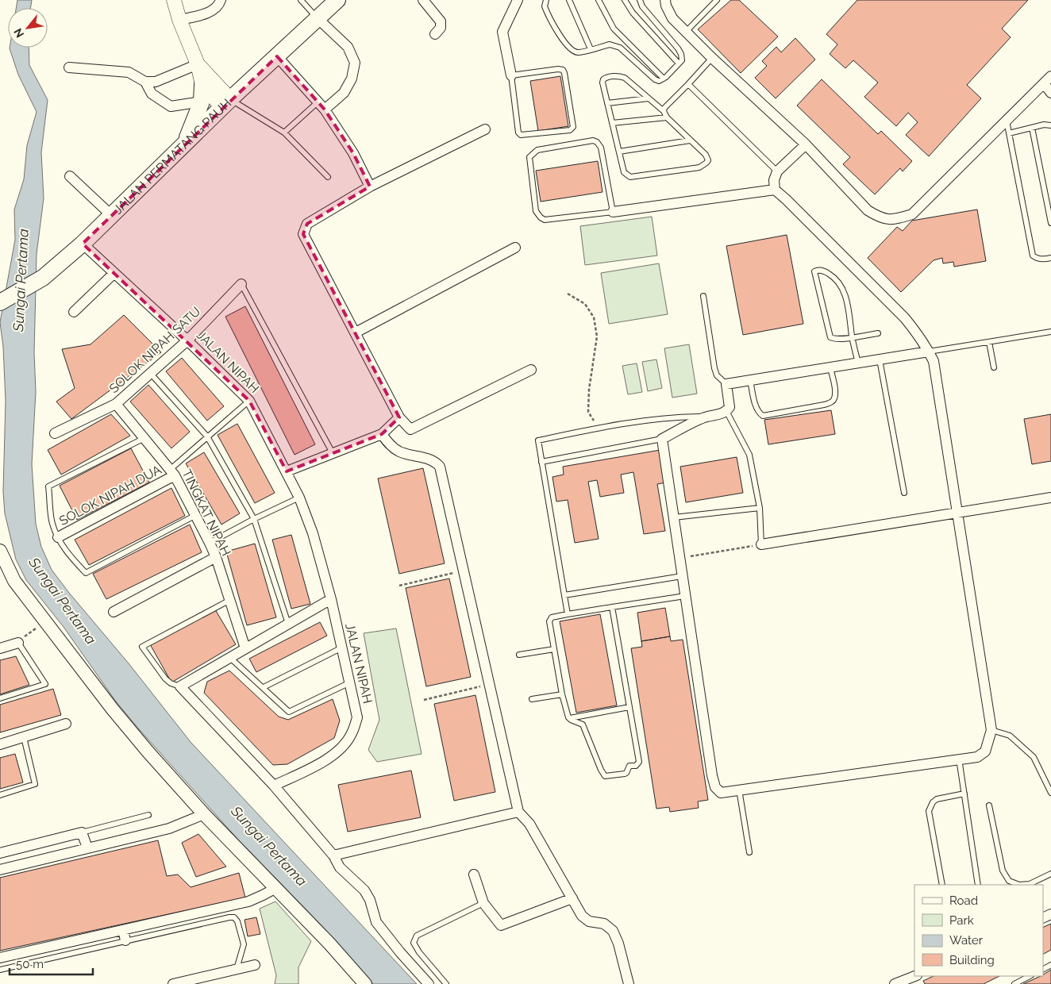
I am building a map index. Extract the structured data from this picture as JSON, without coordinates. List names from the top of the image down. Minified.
{"streets":{"main road":["JALAN PERMATANG PAUH"],"street":["SOLOK NIPAH SATU","JALAN NIPAH","SOLOK NIPAH DUA","TINGKAT NIPAH"]},"crossings":[["JALAN PERMATANG PAUH","JALAN NIPAH"],["SOLOK NIPAH SATU","JALAN NIPAH"],["SOLOK NIPAH SATU","TINGKAT NIPAH"],["SOLOK NIPAH DUA","TINGKAT NIPAH"]],"water":["Sungai Pertama"],"legend":["Road","Park","Water","Building"],"scale_bar":"50 m","north":"bottom left"}
